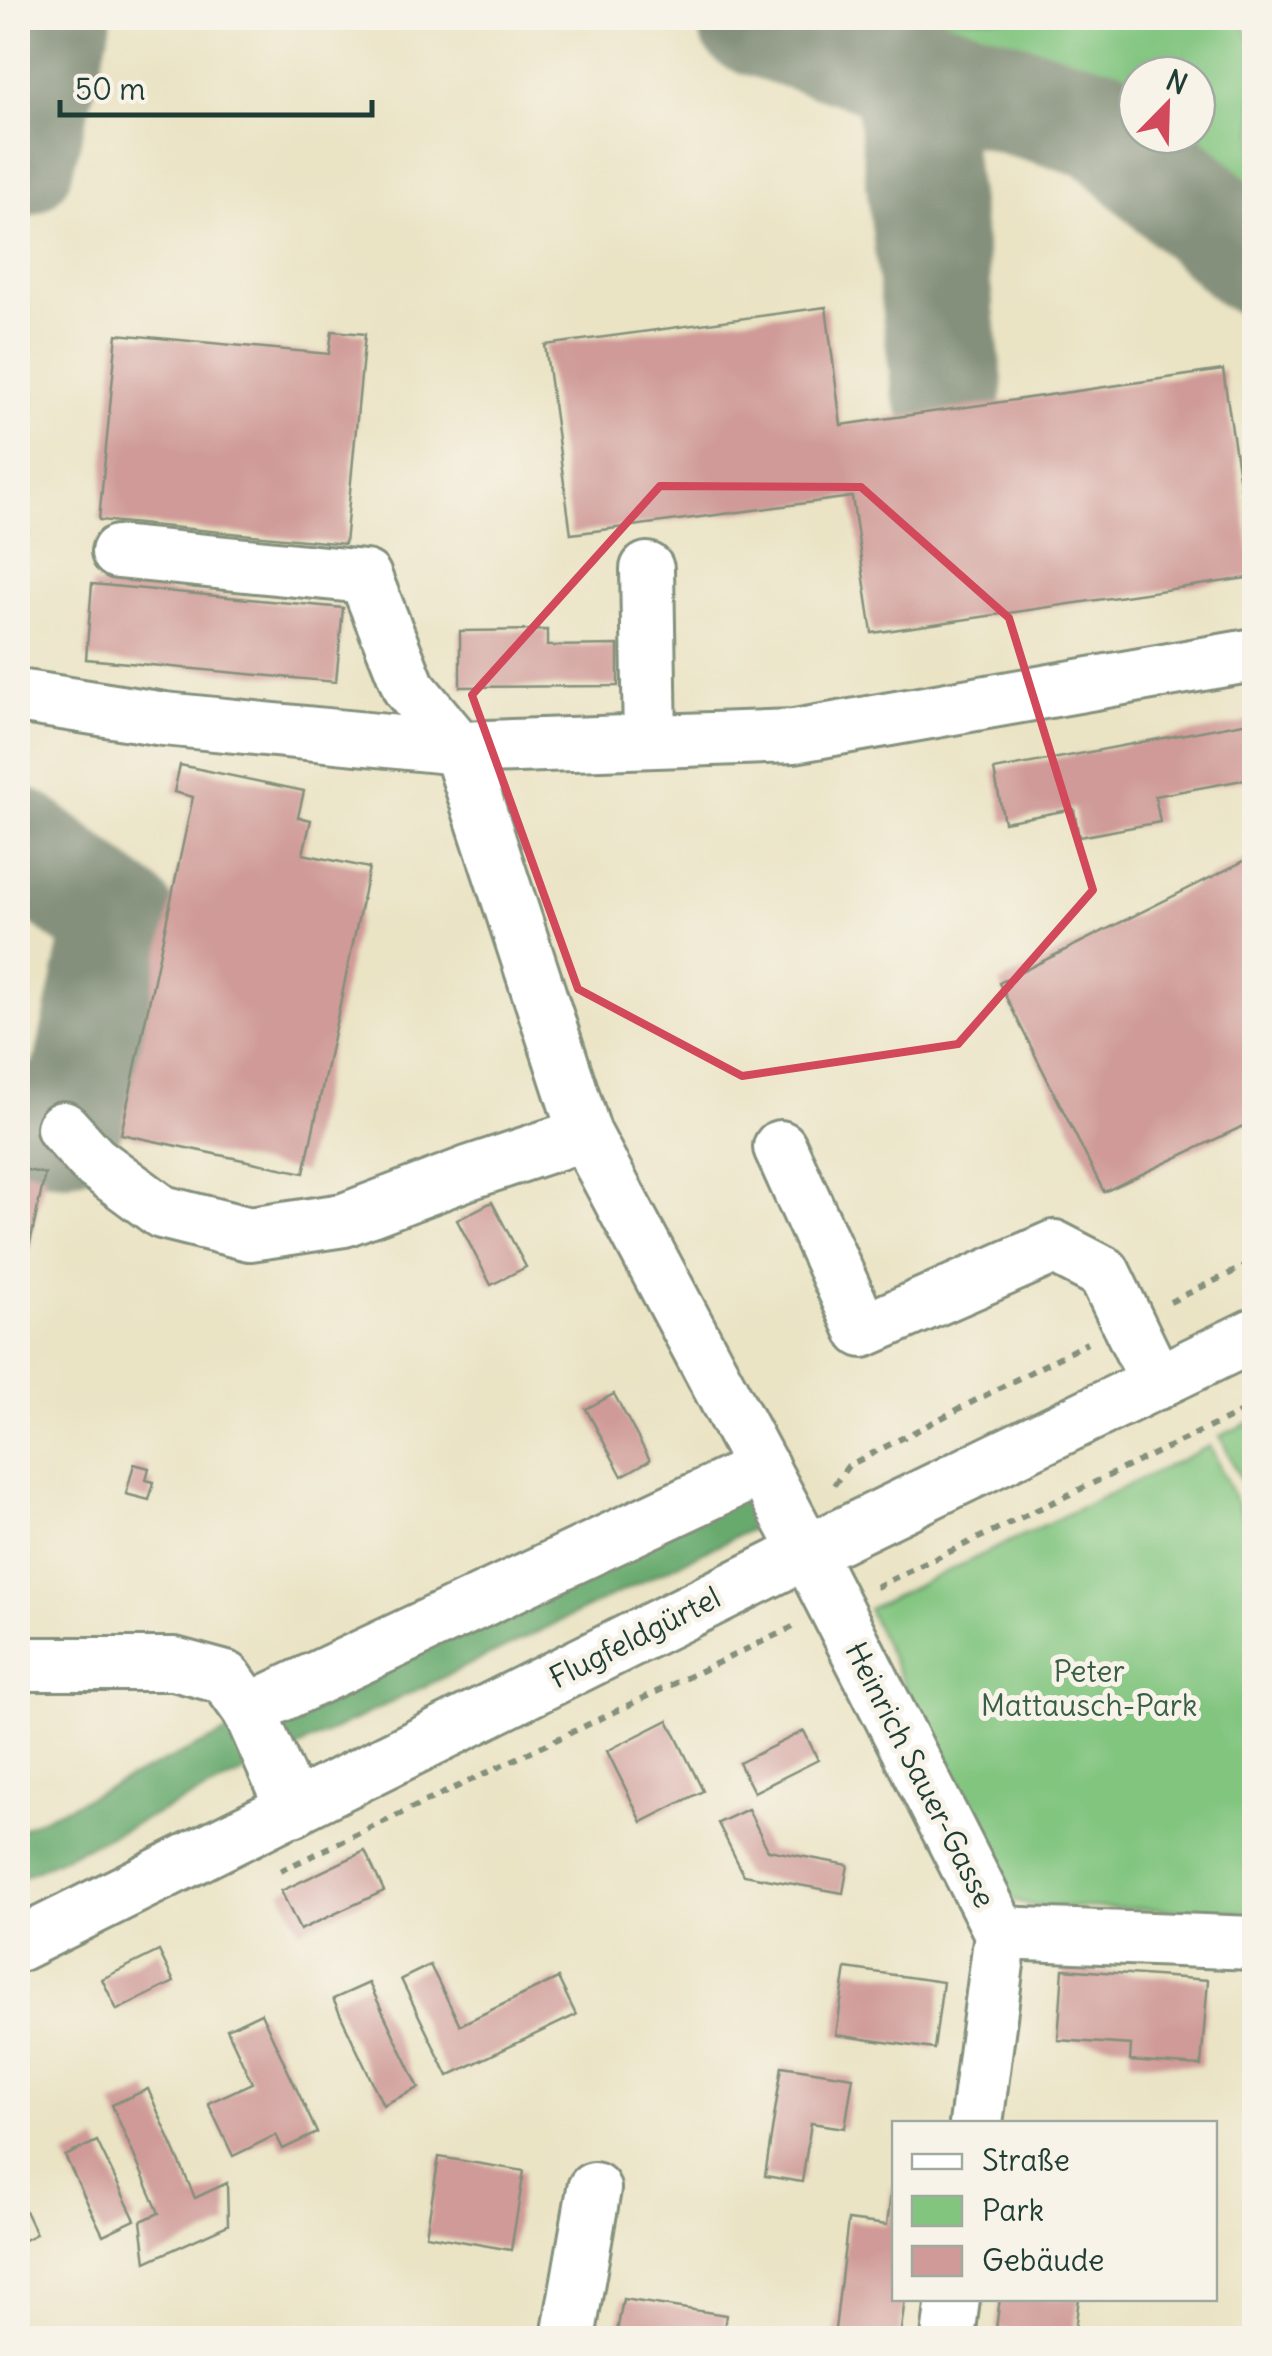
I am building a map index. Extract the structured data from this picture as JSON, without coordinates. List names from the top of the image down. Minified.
{"streets":{"street":["Flugfeldgürtel","Heinrich Sauer-Gasse"]},"crossings":[["Flugfeldgürtel","Heinrich Sauer-Gasse"]],"parks":["Peter Mattausch-Park"],"legend":["Straße","Park","Gebäude"],"scale_bar":"50 m","north":"top right"}
